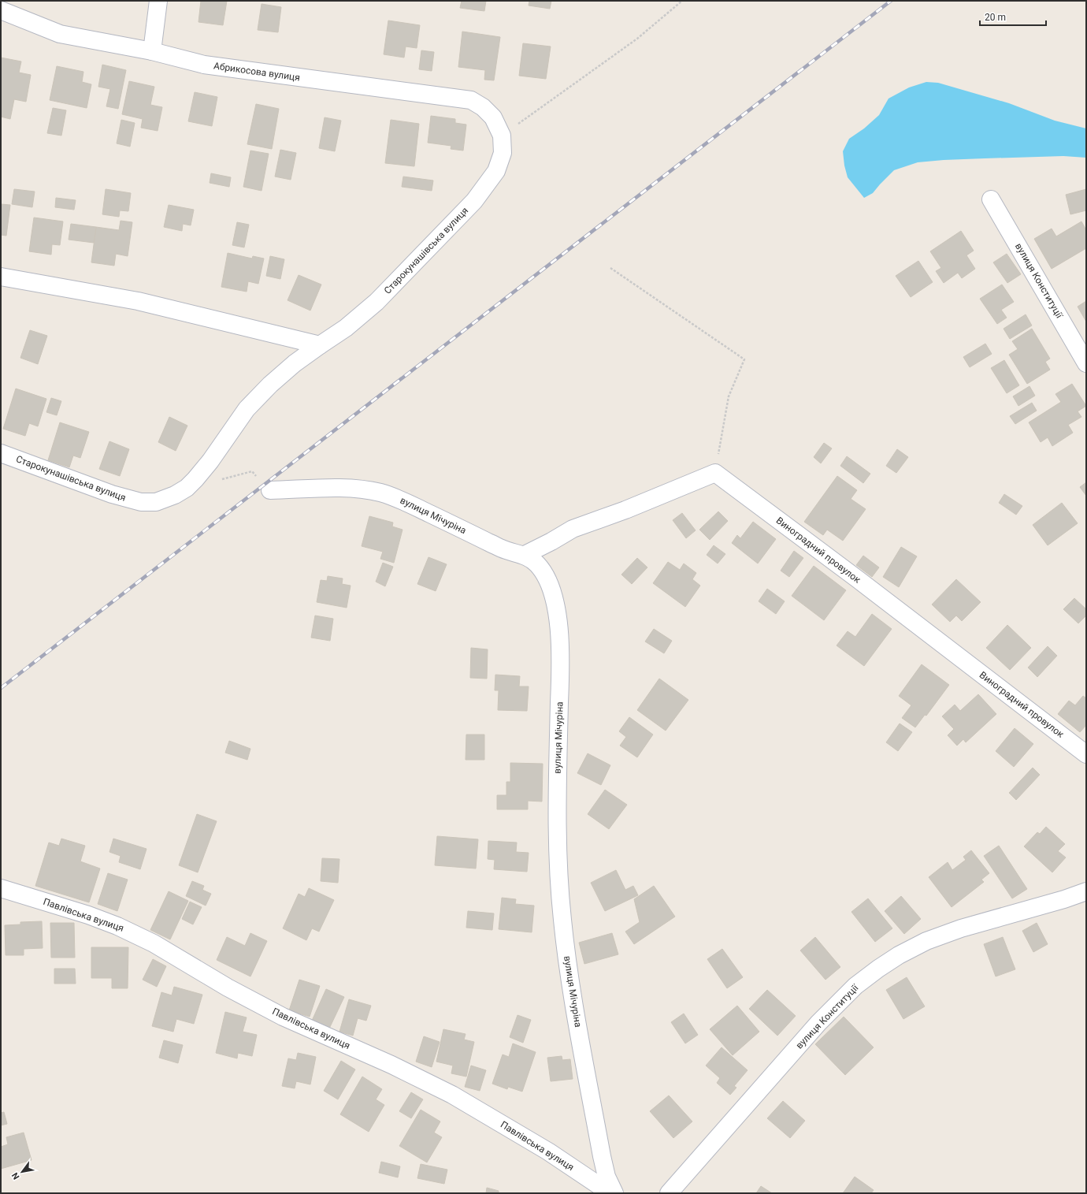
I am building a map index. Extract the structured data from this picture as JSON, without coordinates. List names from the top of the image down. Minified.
{"streets":{"street":["Абрикосова вулиця","Старокунашівська вулиця","вулиця Конституції","вулиця Мічуріна","Виноградний провулок","Павлівська вулиця"]},"crossings":[["Абрикосова вулиця","Старокунашівська вулиця"]],"scale_bar":"20 m","north":"bottom left"}
